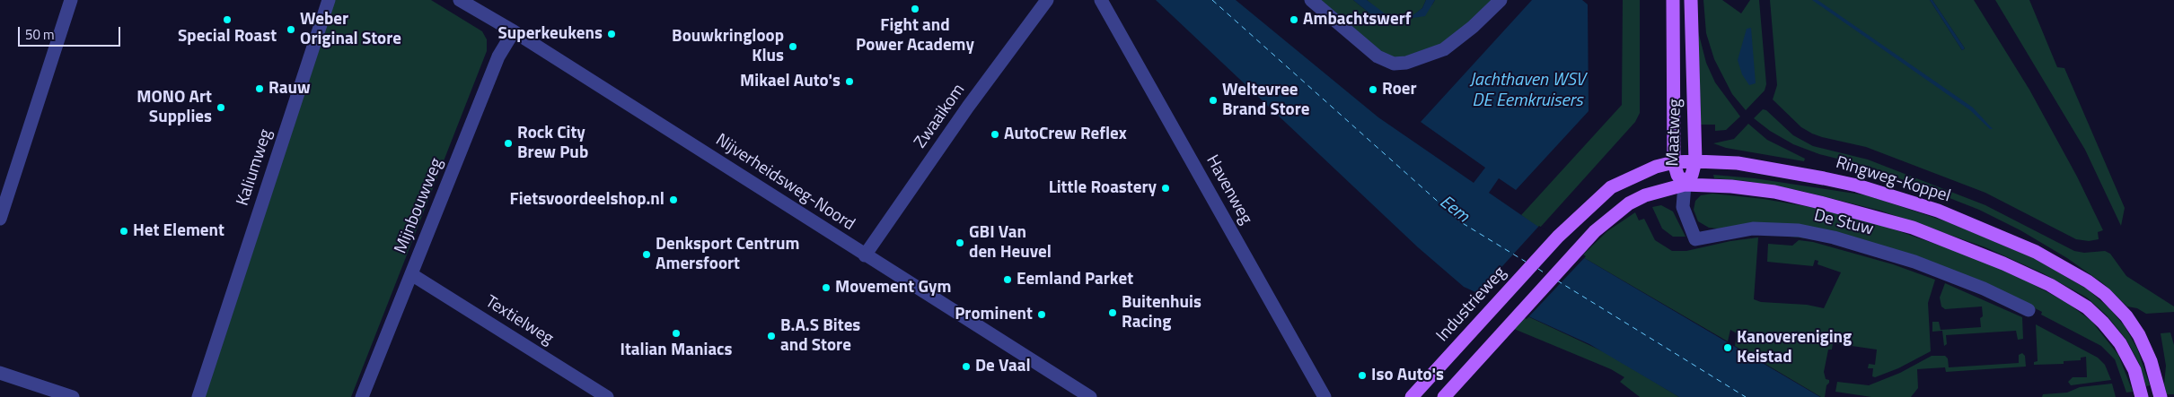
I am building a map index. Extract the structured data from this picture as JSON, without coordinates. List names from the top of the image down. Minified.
{"streets":{"main road":["Maatweg","Ringweg-Koppel","Industrieweg"],"street":["Zwaaikom","Kaliumweg","Nijverheidsweg-Noord","Havenweg","Mijnbouwweg","De Stuw","Textielweg"]},"crossings":[["Zwaaikom","Nijverheidsweg-Noord"],["Maatweg","Ringweg-Koppel"],["Maatweg","De Stuw"],["Ringweg-Koppel","Industrieweg"],["Nijverheidsweg-Noord","Mijnbouwweg"],["Mijnbouwweg","Textielweg"]],"water":["Jachthaven WSV DE Eemkruisers","Eem"],"places":["Fight and Power Academy","Special Roast","Ambachtswerf","Weber Original Store","Superkeukens","Bouwkringloop Klus","Mikael Auto's","Rauw","Roer","Weltevree Brand Store","MONO Art Supplies","AutoCrew Reflex","Rock City Brew Pub","Little Roastery","Fietsvoordeelshop.nl","Het Element","GBI Van den Heuvel","Denksport Centrum Amersfoort","Eemland Parket","Movement Gym","Buitenhuis Racing","Prominent","Italian Maniacs","B.A.S Bites and Store","Kanovereniging Keistad","De Vaal","Iso Auto's"],"scale_bar":"50 m"}
